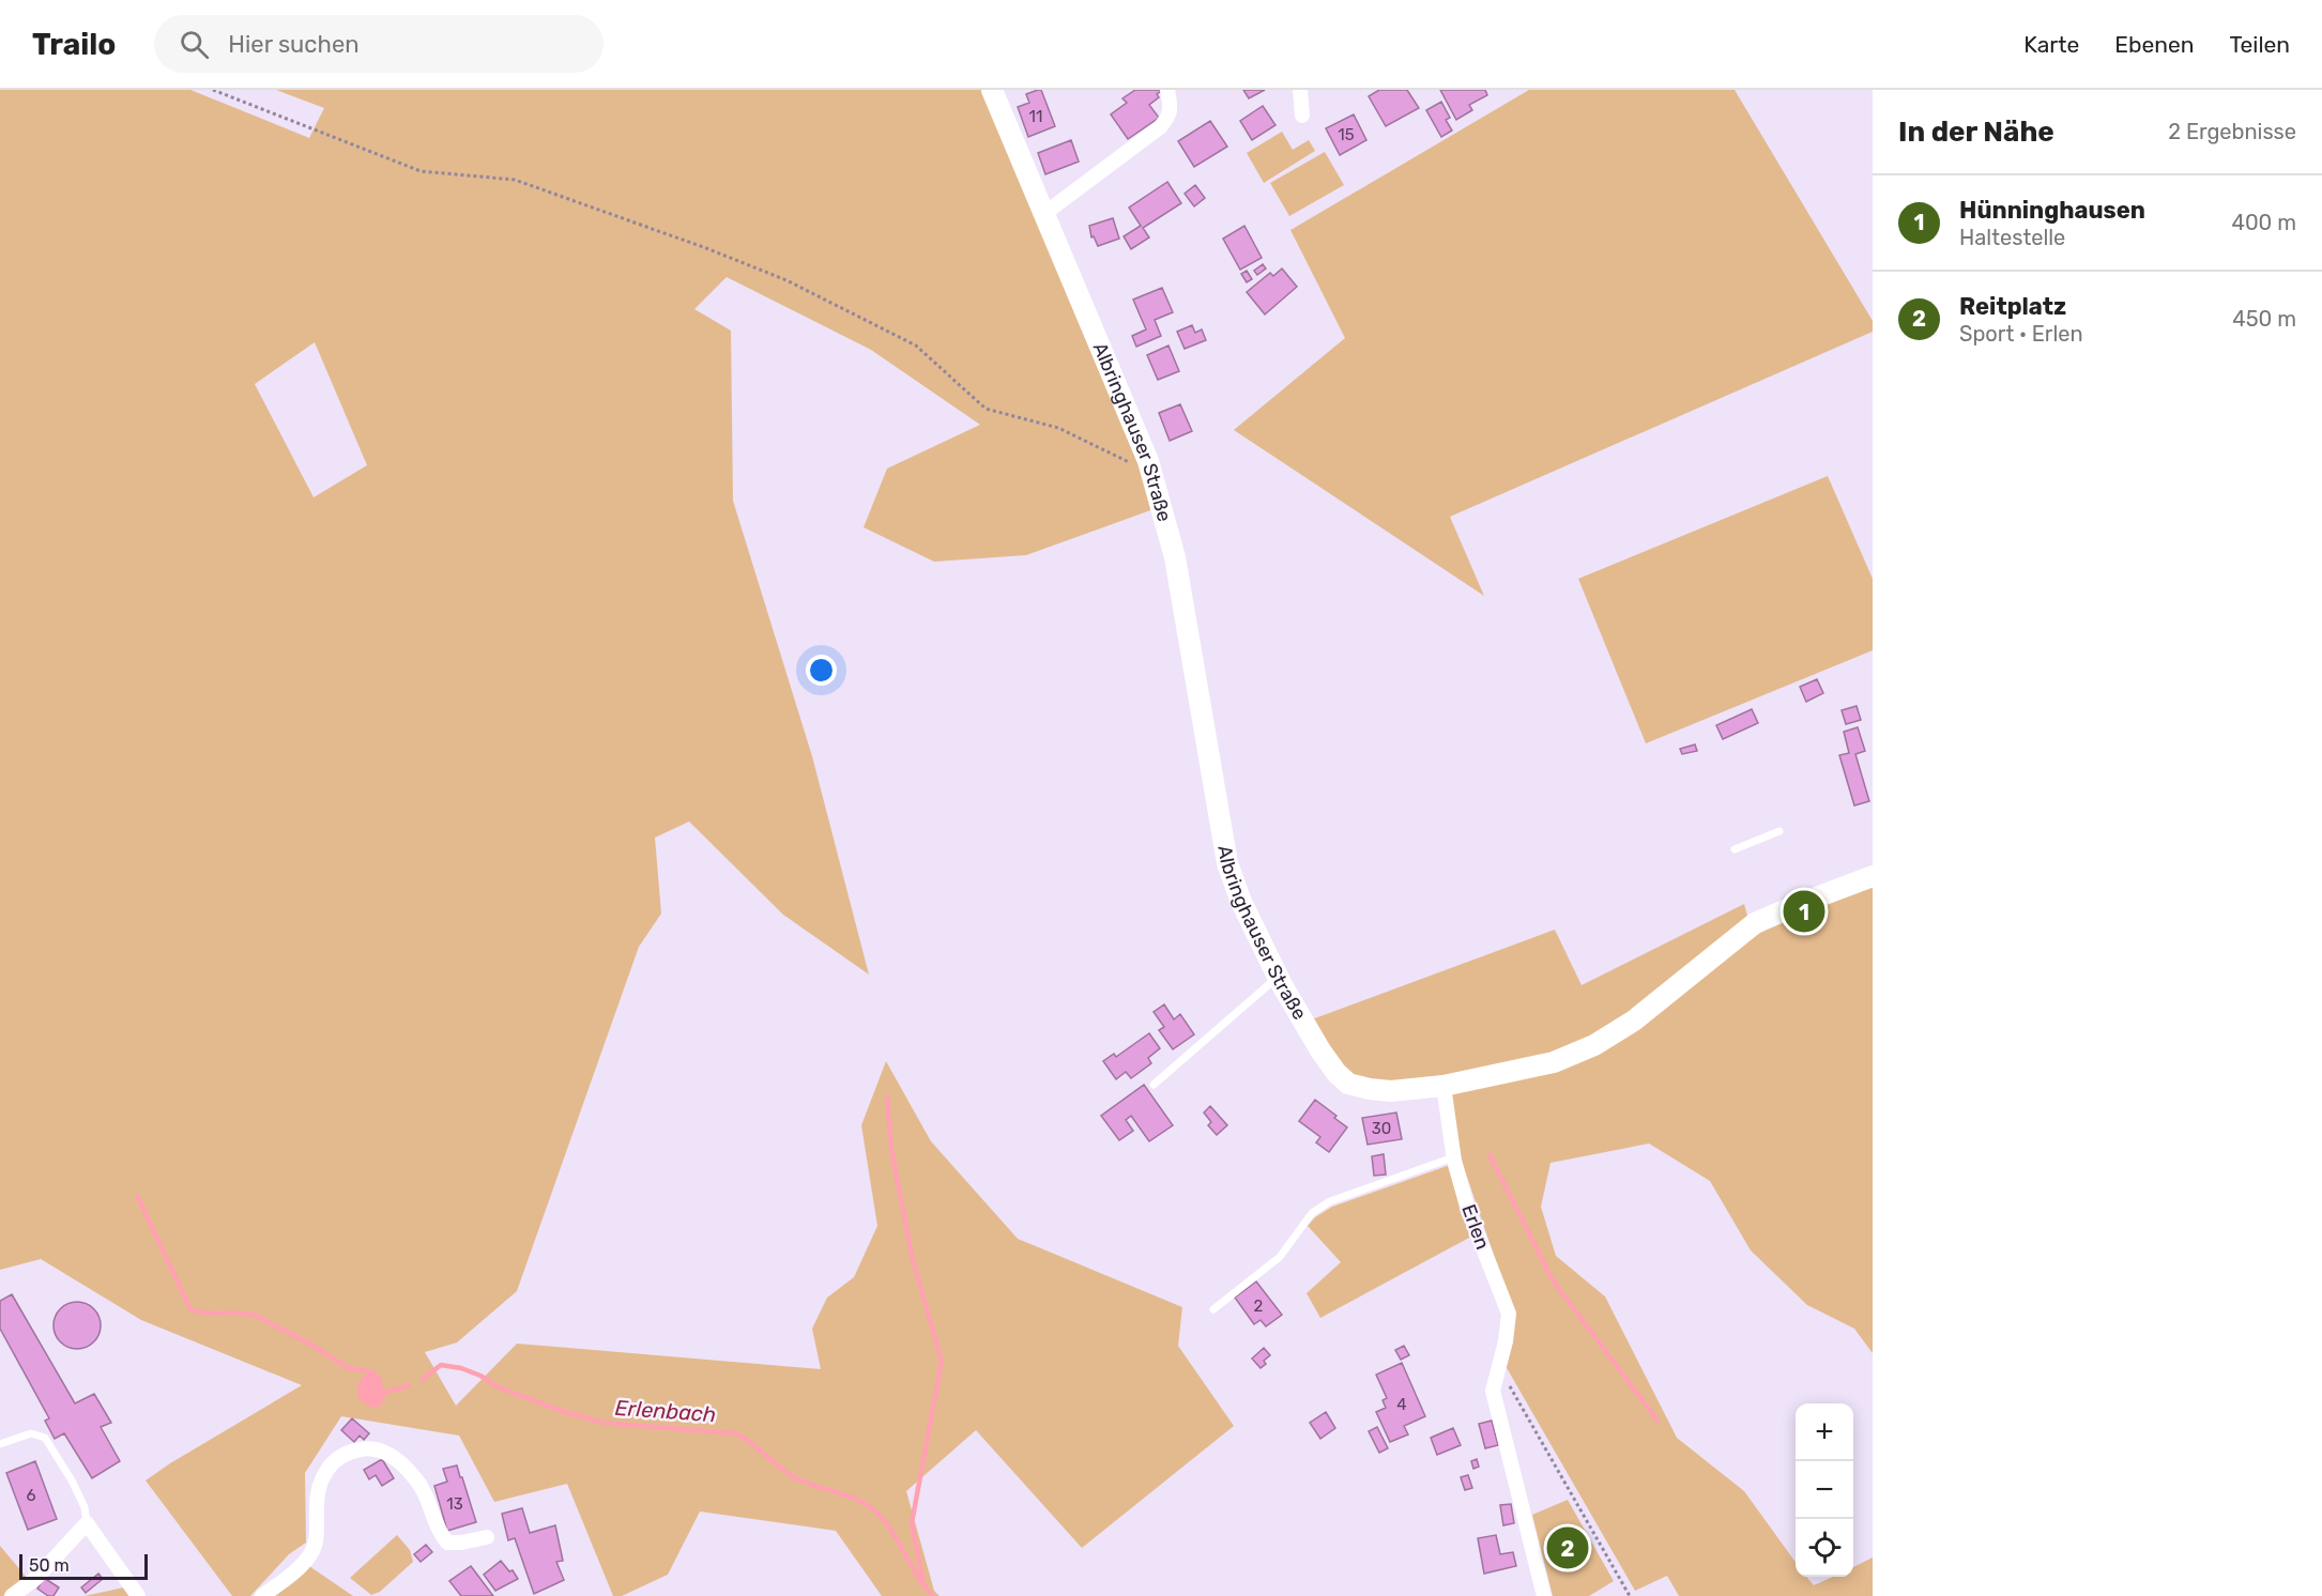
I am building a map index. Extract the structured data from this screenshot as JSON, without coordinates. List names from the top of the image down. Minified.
{"streets":{"street":["Albringhauser Straße","Erlen"]},"crossings":[["Albringhauser Straße","Erlen"]],"water":["Erlenbach"],"house_numbers":["11","15","30","2","4","6","13"],"scale_bar":"50 m","page":{"header":"Trailo","search":"Hier suchen","nav":["Karte","Ebenen","Teilen"],"heading":["In der Nähe","2 Ergebnisse"],"list":[{"mark":"1","name":"Hünninghausen","note":"Haltestelle","value":"400 m"},{"mark":"2","name":"Reitplatz","note":"Sport · Erlen","value":"450 m"}],"pins":["1","2"],"map_buttons":["+","−"],"scale":"50 m"}}
